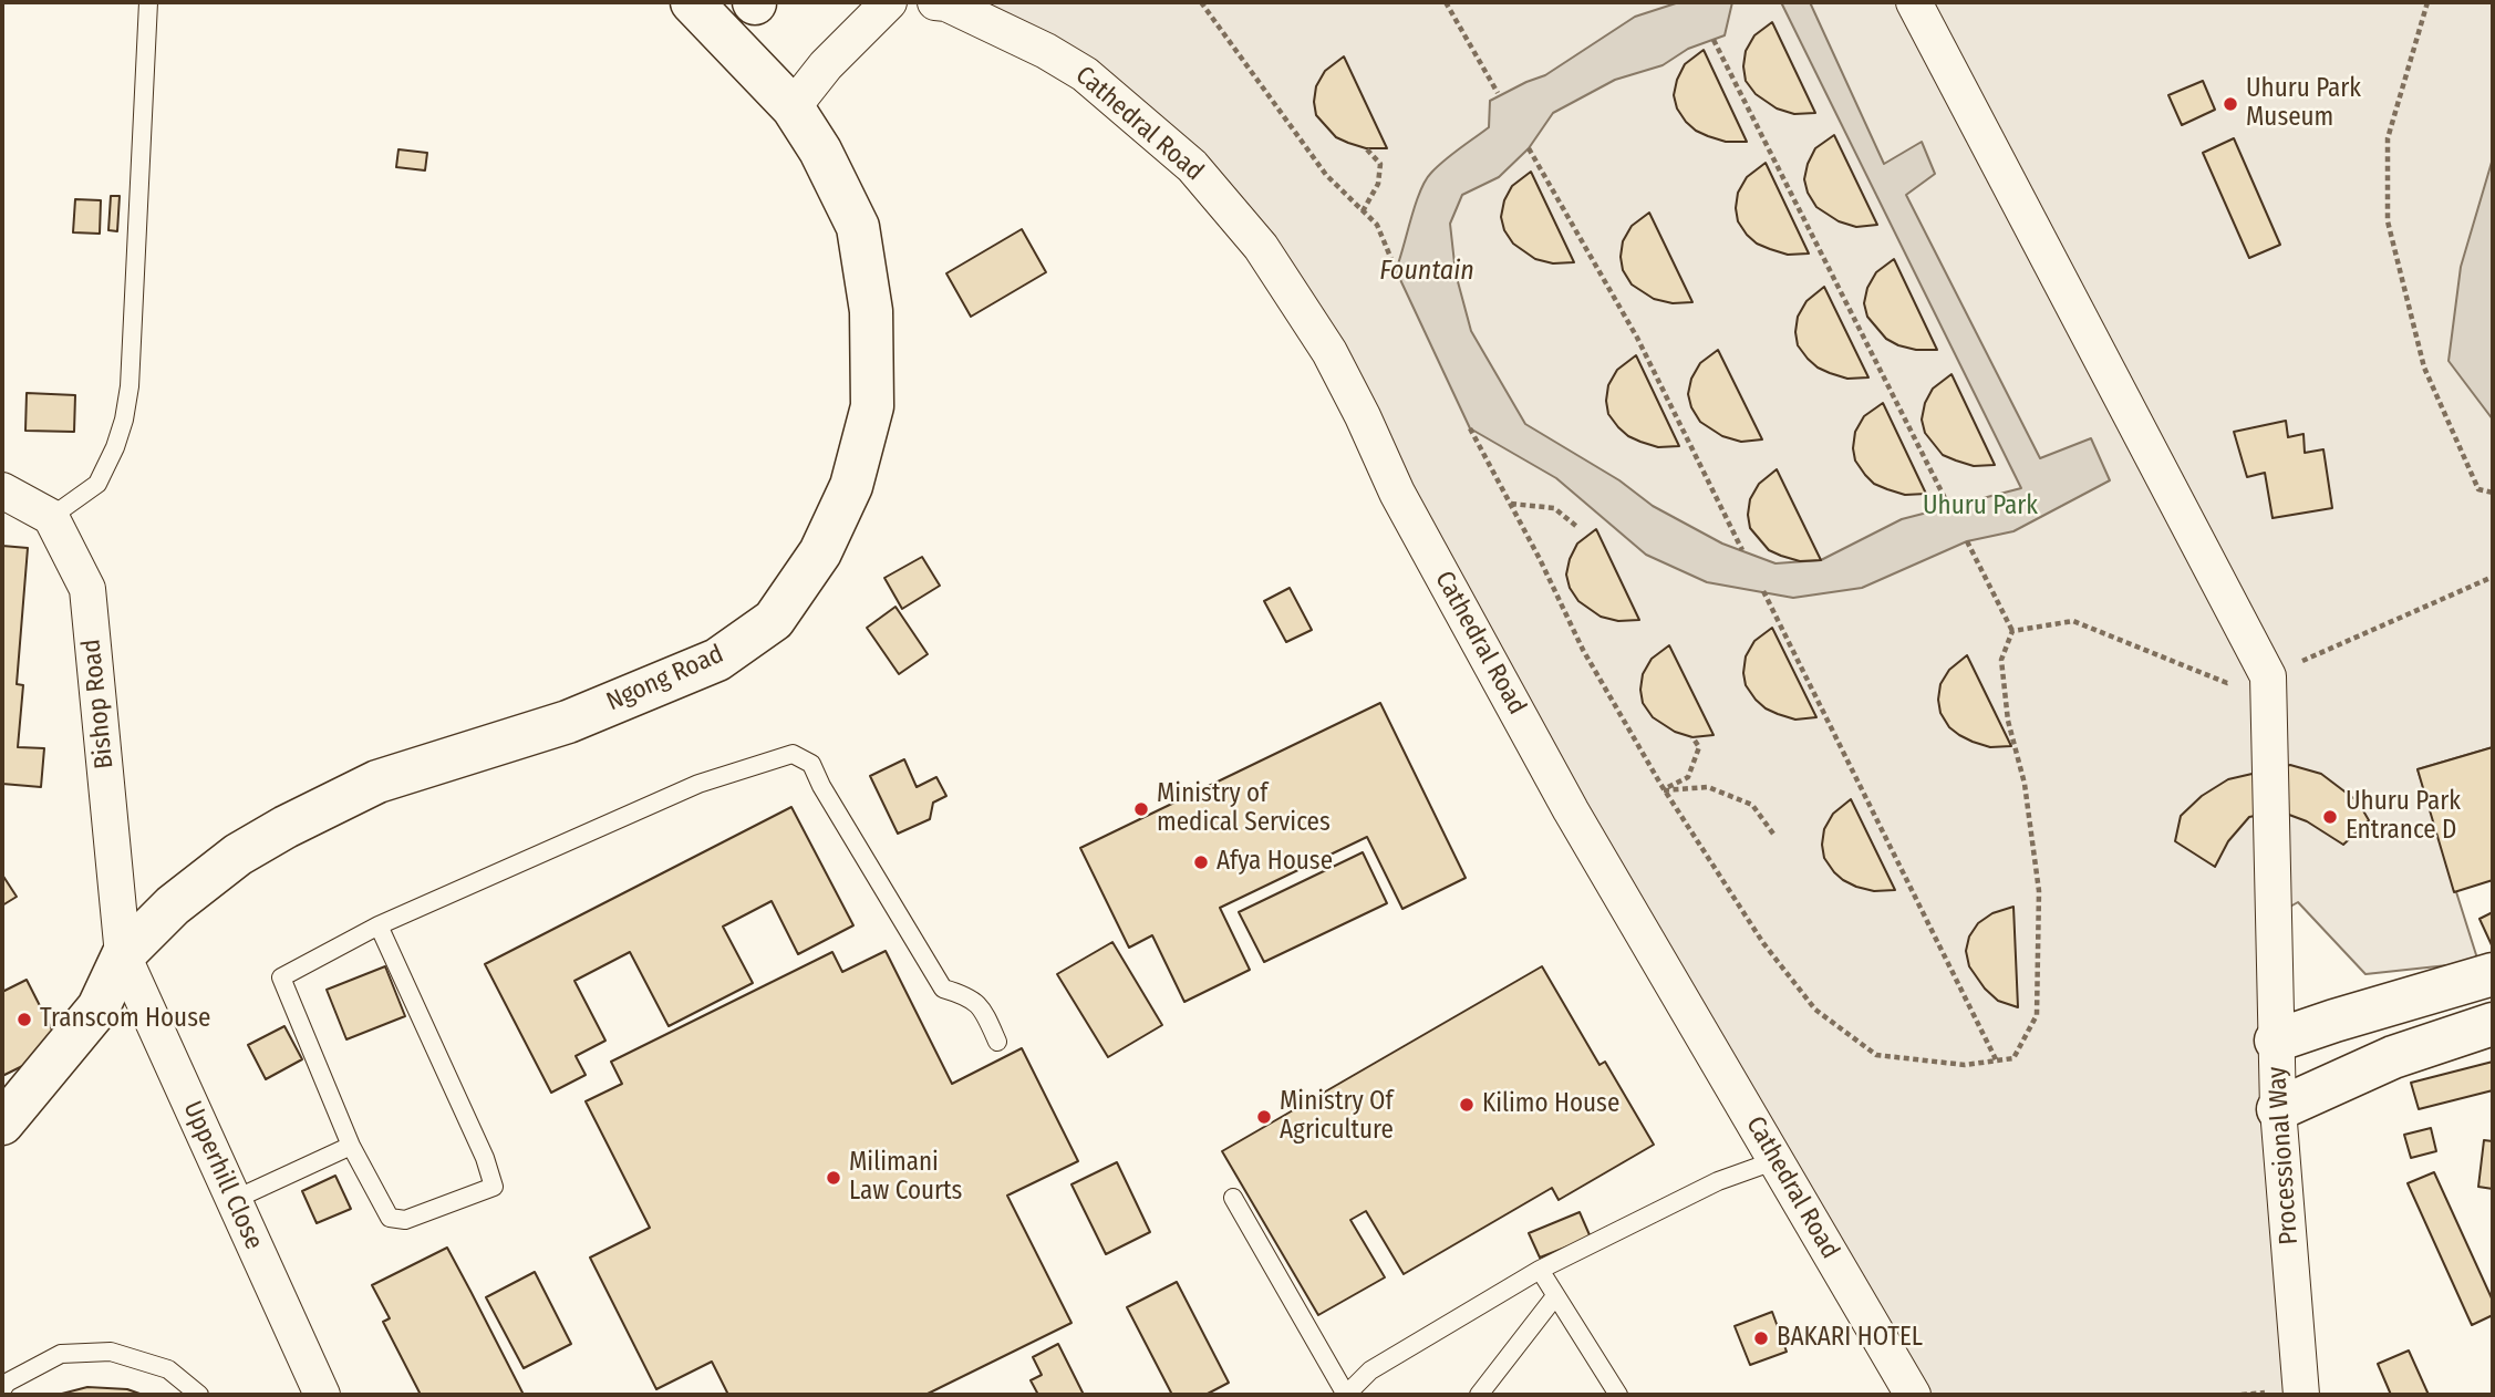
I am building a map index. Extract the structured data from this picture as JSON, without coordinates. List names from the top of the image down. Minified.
{"streets":{"main road":["Ngong Road"],"street":["Cathedral Road","Bishop Road","Processional Way","Upperhill Close"]},"crossings":[["Ngong Road","Bishop Road"],["Ngong Road","Upperhill Close"],["Bishop Road","Upperhill Close"]],"water":["Fountain"],"parks":["Uhuru Park"],"places":["Uhuru Park Museum","Ministry of medical Services","Uhuru Park Entrance D","Afya House","Transcom House","Kilimo House","Ministry Of Agriculture","Milimani Law Courts","BAKARI HOTEL"]}
